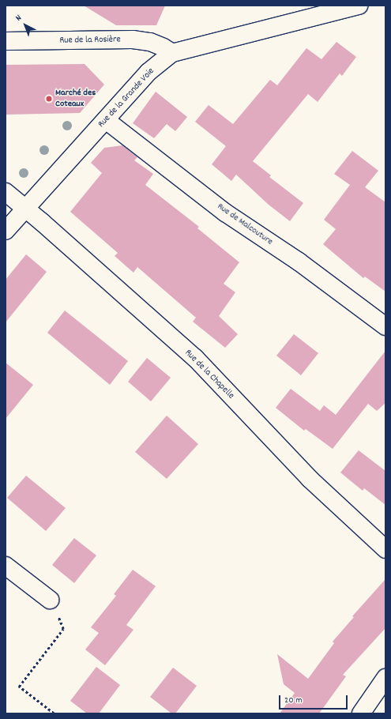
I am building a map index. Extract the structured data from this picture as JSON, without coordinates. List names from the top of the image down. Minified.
{"streets":{"street":["Rue de la Rosière","Rue de la Grande Voie","Rue de Malcouture","Rue de la Chapelle"]},"crossings":[["Rue de la Rosière","Rue de la Grande Voie"],["Rue de la Grande Voie","Rue de Malcouture"],["Rue de la Grande Voie","Rue de la Chapelle"]],"places":["Marché des Coteaux"],"scale_bar":"20 m","north":"top left"}
